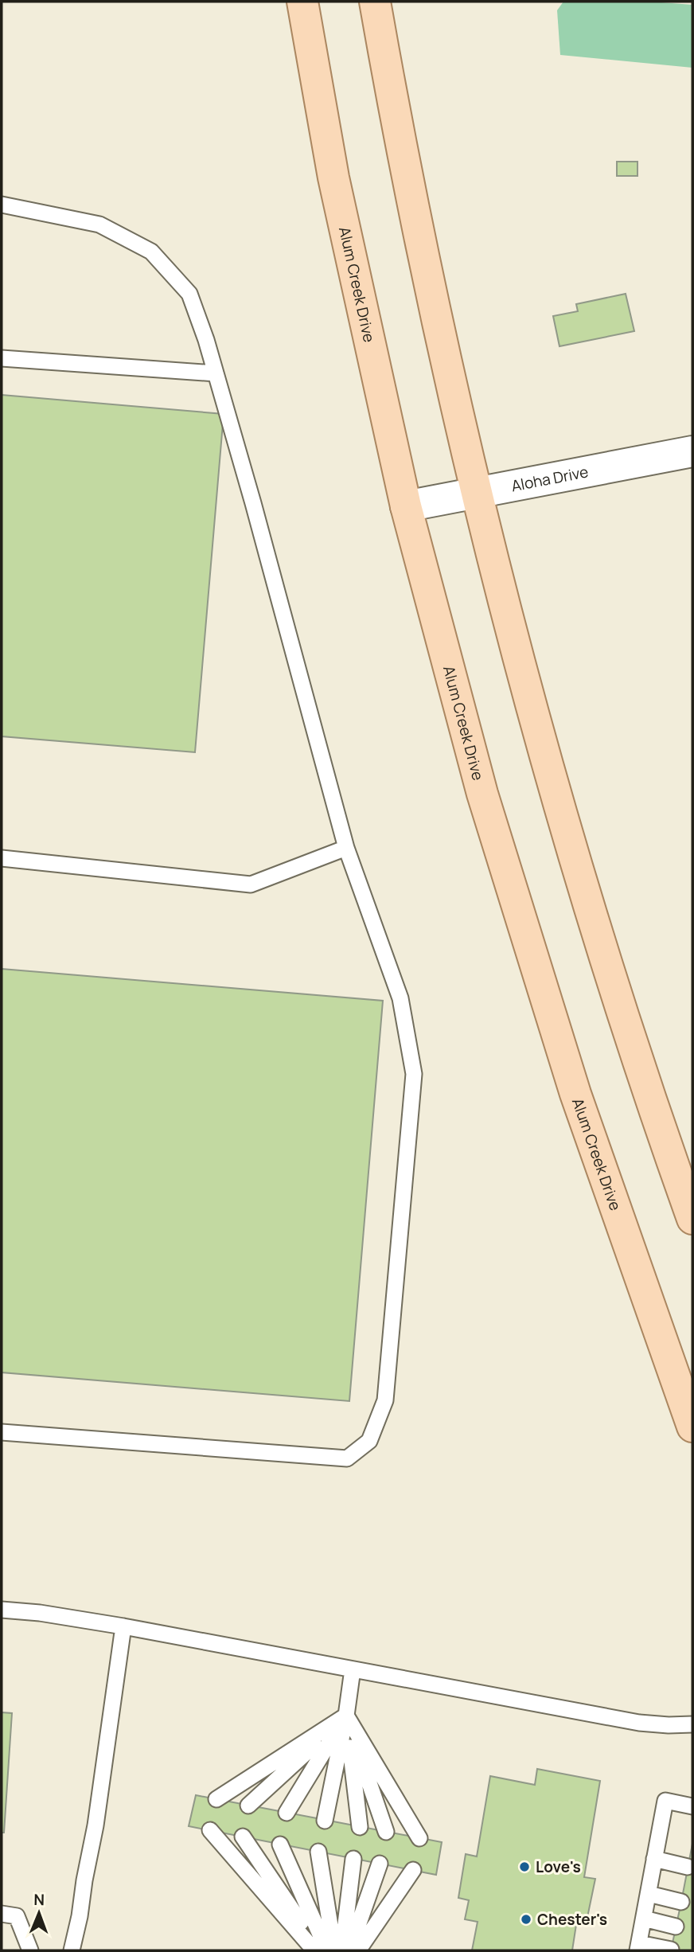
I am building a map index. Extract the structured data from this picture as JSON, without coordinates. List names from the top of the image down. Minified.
{"streets":{"main road":["Alum Creek Drive"],"street":["Aloha Drive"]},"crossings":[["Alum Creek Drive","Aloha Drive"]],"places":["Love's","Chester's"],"north":"top"}
